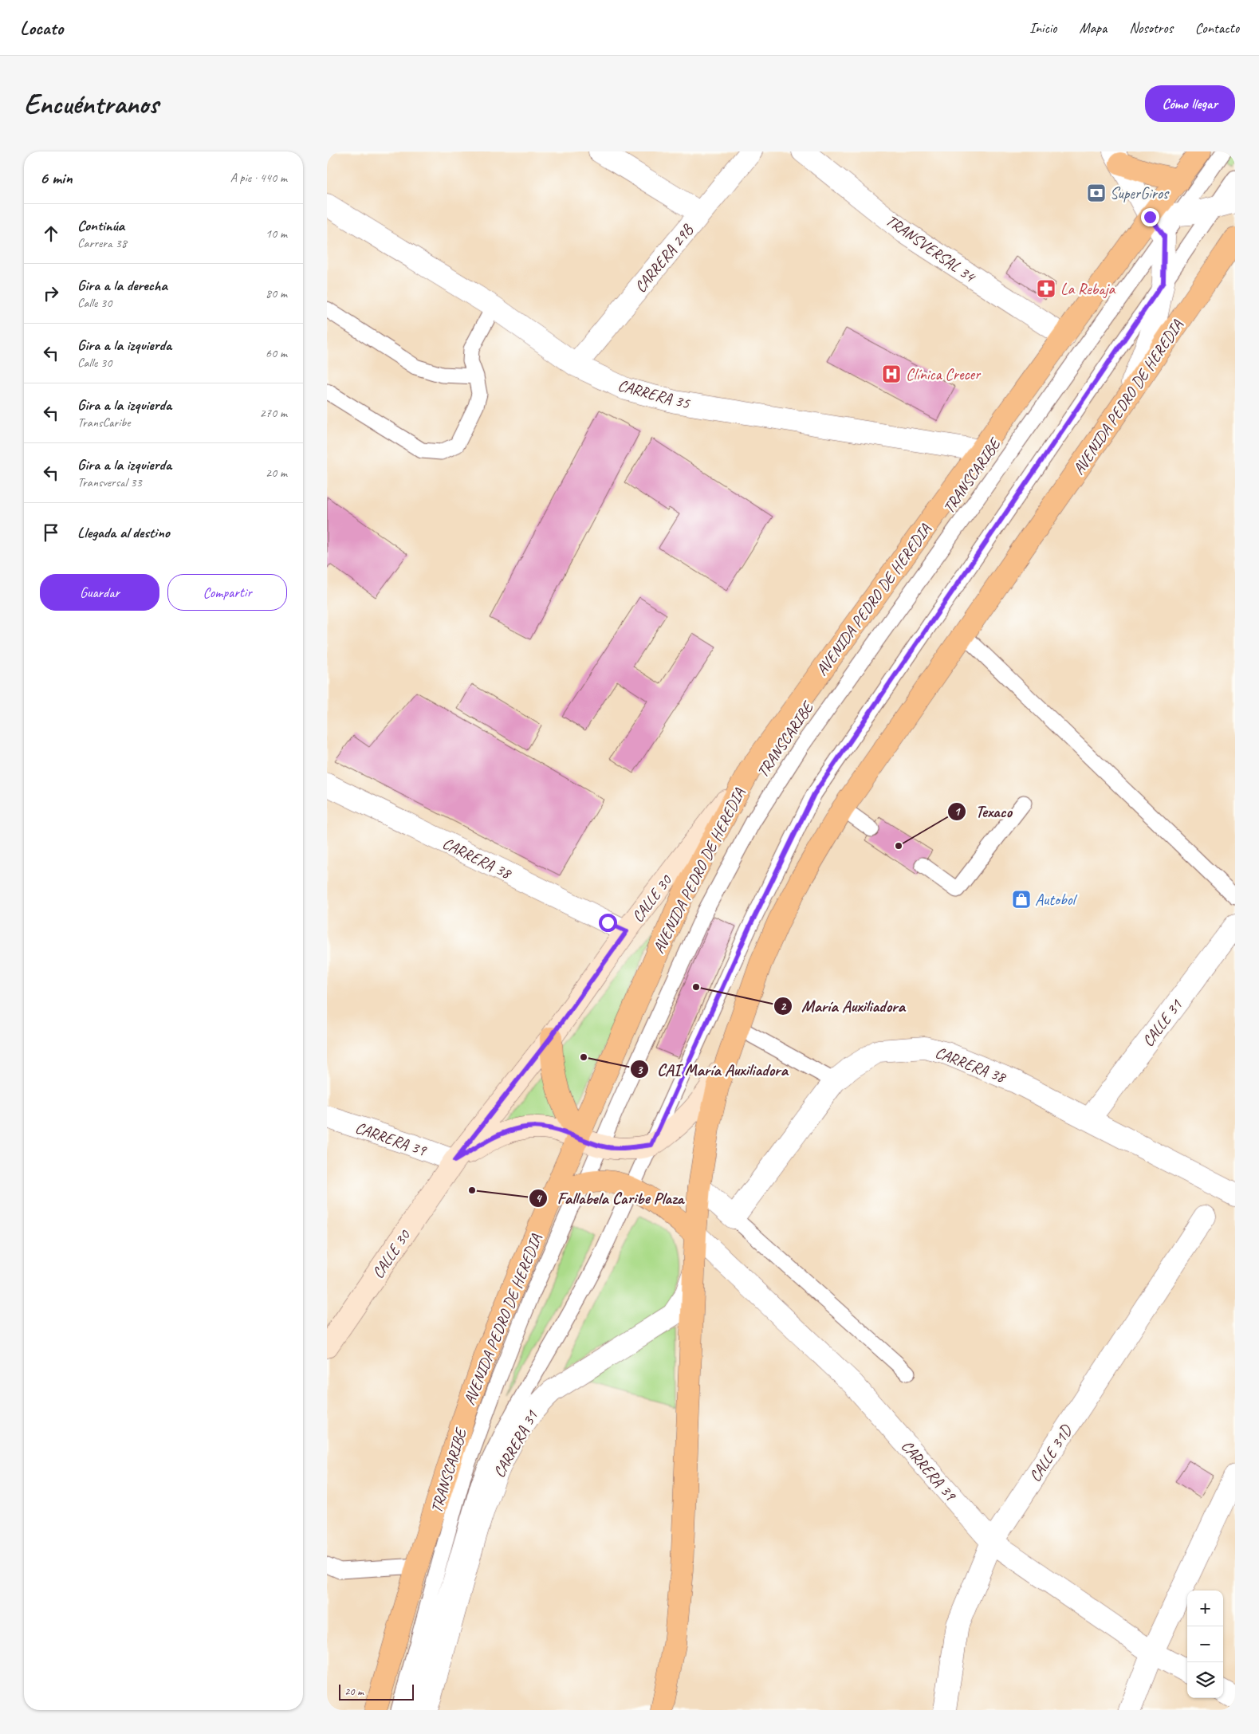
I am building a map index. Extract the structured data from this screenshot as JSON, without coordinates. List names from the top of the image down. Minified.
{"streets":{"highway":["AVENIDA PEDRO DE HEREDIA"],"main road":["CALLE 30"],"street":["TRANSVERSAL 34","CARRERA 29B","CARRERA 35","CARRERA 38","CALLE 31","CARRERA 39","CARRERA 31","CALLE 31D"],"lane":["TRANSCARIBE"]},"crossings":[["TRANSVERSAL 34","AVENIDA PEDRO DE HEREDIA"],["CARRERA 29B","CARRERA 35"],["CARRERA 35","AVENIDA PEDRO DE HEREDIA"],["AVENIDA PEDRO DE HEREDIA","CALLE 30"],["AVENIDA PEDRO DE HEREDIA","CARRERA 39"],["AVENIDA PEDRO DE HEREDIA","CARRERA 31"],["TRANSCARIBE","CALLE 30"],["CARRERA 38","CALLE 30"],["CARRERA 38","CALLE 31"],["CALLE 30","CARRERA 39"],["CARRERA 39","CALLE 31D"]],"places":{"bank":["SuperGiros"],"pharmacy":["La Rebaja"],"hospital":["Clínica Crecer"],"other":["Texaco","María Auxiliadora","CAI María Auxiliadora","Fallabela Caribe Plaza"],"shop":["Autobol"]},"scale_bar":"20 m","page":{"header":"Locato","nav":["Inicio","Mapa","Nosotros","Contacto"],"buttons":["Cómo llegar",["Guardar","Compartir"]],"title":"Encuéntranos","heading":["6 min","A pie · 440 m"],"list":[["Continúa","Carrera 38","10 m"],["Gira a la derecha","Calle 30","80 m"],["Gira a la izquierda","Calle 30","60 m"],["Gira a la izquierda","TransCaribe","270 m"],["Gira a la izquierda","Transversal 33","20 m"],"Llegada al destino"],"map_buttons":["+","−"],"scale":"20 m"}}
